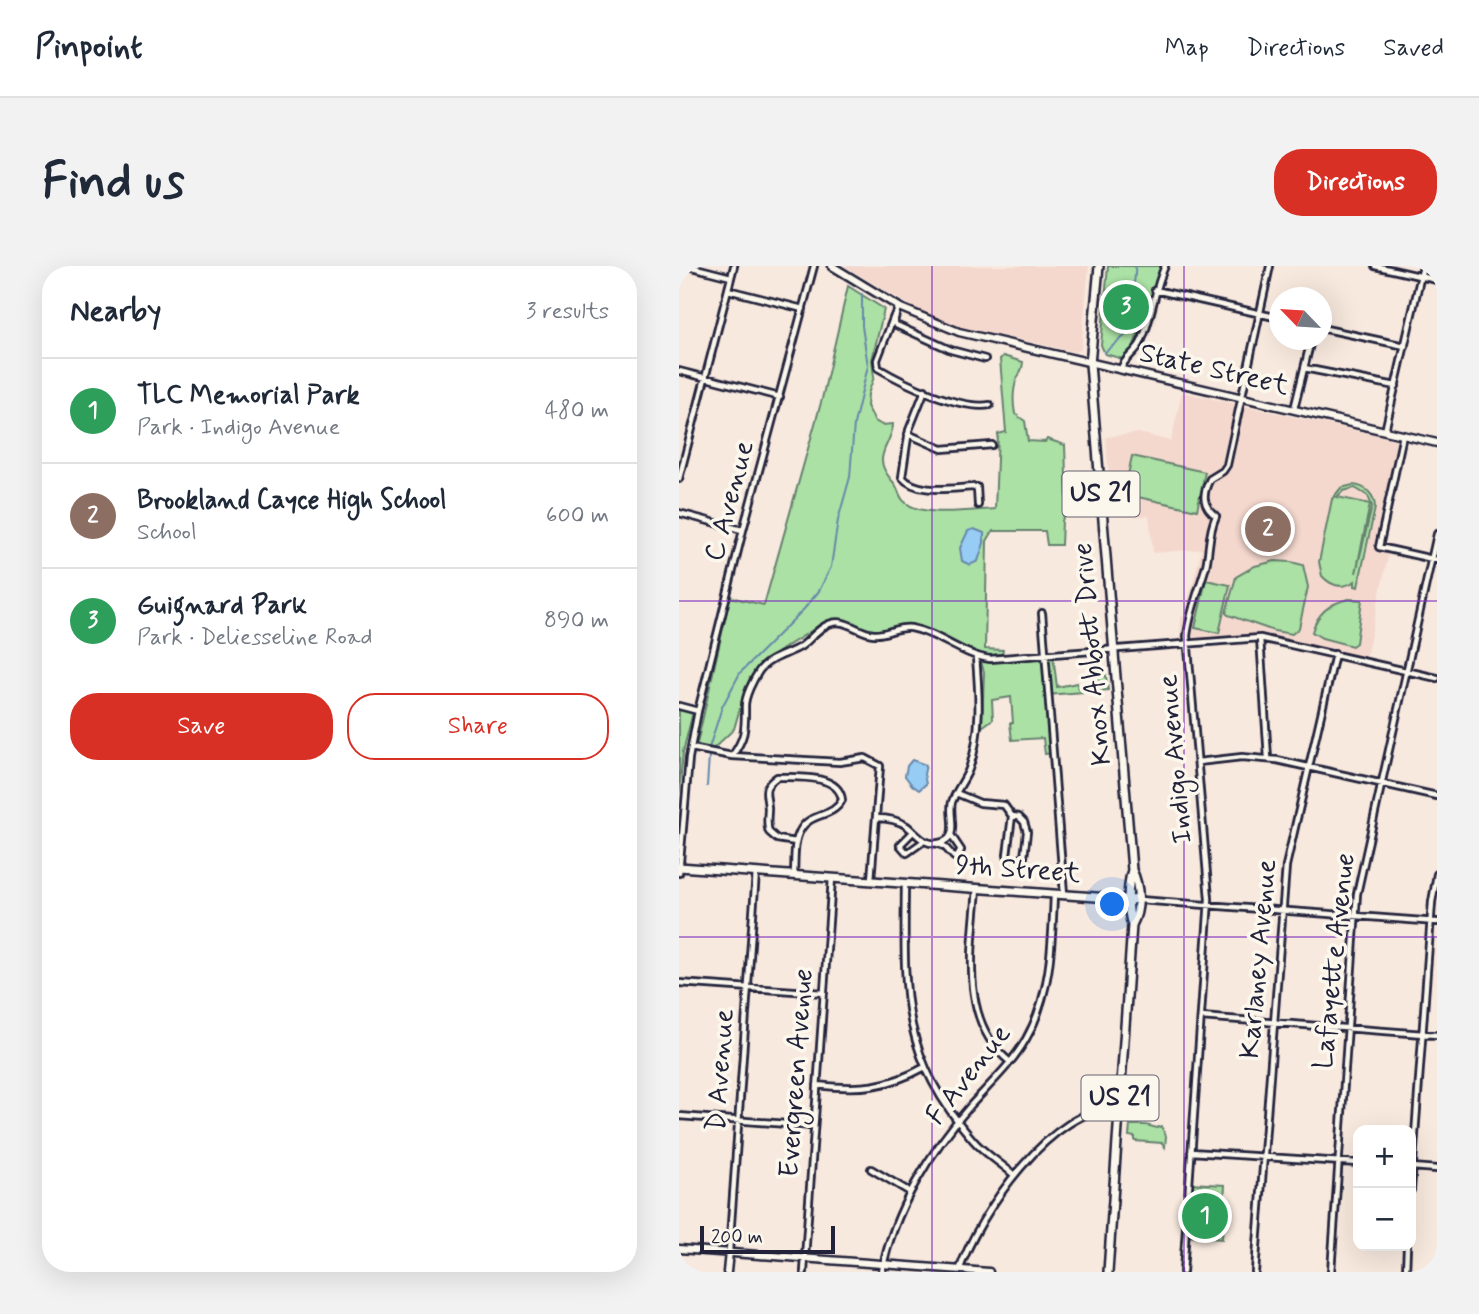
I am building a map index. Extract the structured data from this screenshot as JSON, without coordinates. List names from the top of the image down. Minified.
{"streets":{"main road":["State Street","US 21","Knox Abbott Drive","9th Street","D Avenue"],"street":["C Avenue","Indigo Avenue","Karlaney Avenue","Lafayette Avenue","Evergreen Avenue","F Avenue"]},"crossings":[["State Street","Knox Abbott Drive"],["State Street","Indigo Avenue"],["C Avenue","9th Street"],["Knox Abbott Drive","9th Street"],["Indigo Avenue","9th Street"],["9th Street","Karlaney Avenue"],["9th Street","Lafayette Avenue"],["9th Street","D Avenue"],["9th Street","Evergreen Avenue"],["9th Street","F Avenue"]],"scale_bar":"200 m","north":"top left","page":{"header":"Pinpoint","nav":["Map","Directions","Saved"],"buttons":["Directions",["Save","Share"]],"title":"Find us","heading":["Nearby","3 results"],"pins":["3","2","1"],"list":[{"mark":"1","name":"TLC Memorial Park","note":"Park · Indigo Avenue","value":"480 m"},{"mark":"2","name":"Brookland Cayce High School","note":"School","value":"600 m"},{"mark":"3","name":"Guignard Park","note":"Park · Deliesseline Road","value":"890 m"}],"map_buttons":["+","−"],"scale":"200 m"}}
